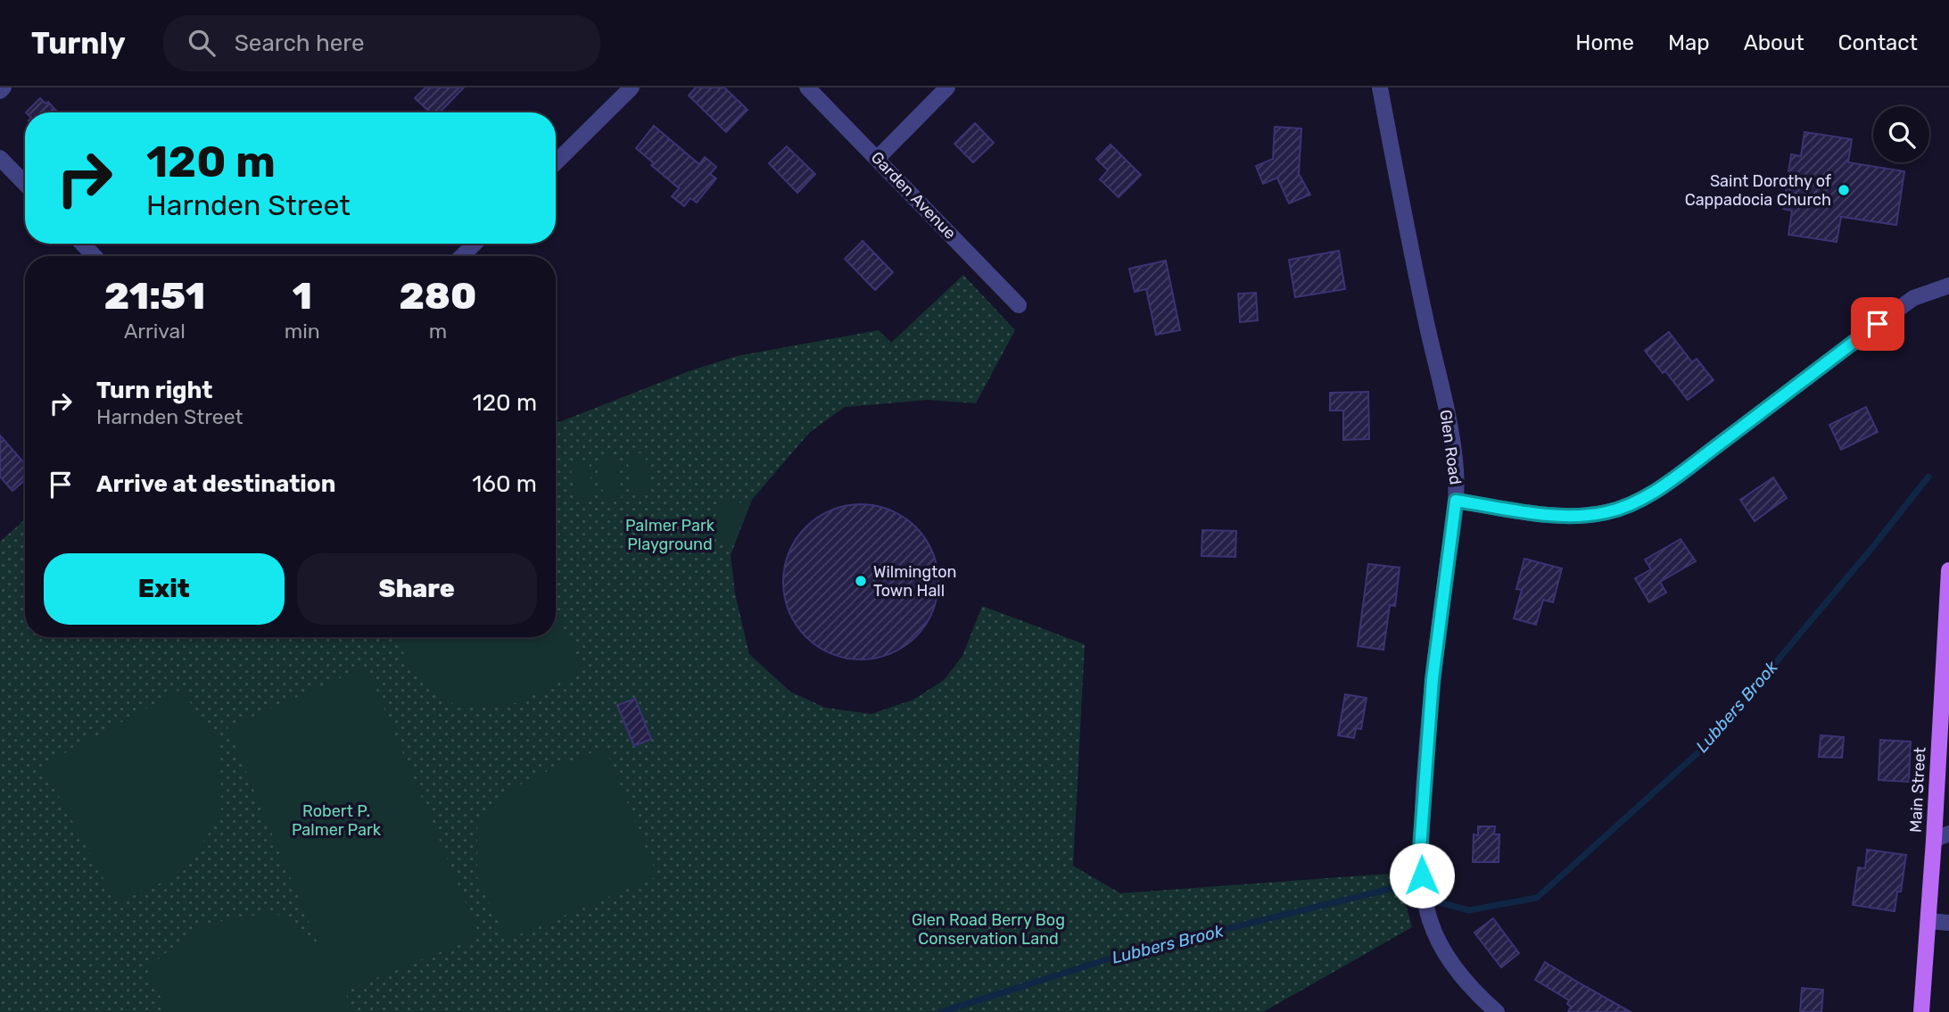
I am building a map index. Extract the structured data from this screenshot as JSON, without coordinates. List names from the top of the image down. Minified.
{"streets":{"main road":["Main Street"],"street":["Garden Avenue","Glen Road"]},"water":["Lubbers Brook"],"parks":["Palmer Park Playground","Robert P. Palmer Park","Glen Road Berry Bog Conservation Land"],"places":["Saint Dorothy of Cappadocia Church","Wilmington Town Hall"],"page":{"header":"Turnly","search":"Search here","nav":["Home","Map","About","Contact"],"turn":["120 m","Harnden Street"],"eta":["21:51","Arrival","1","min","280","m"],"list":[{"name":"Turn right","note":"Harnden Street","value":"120 m"},{"name":"Arrive at destination","value":"160 m"}],"buttons":["Exit","Share"]}}
